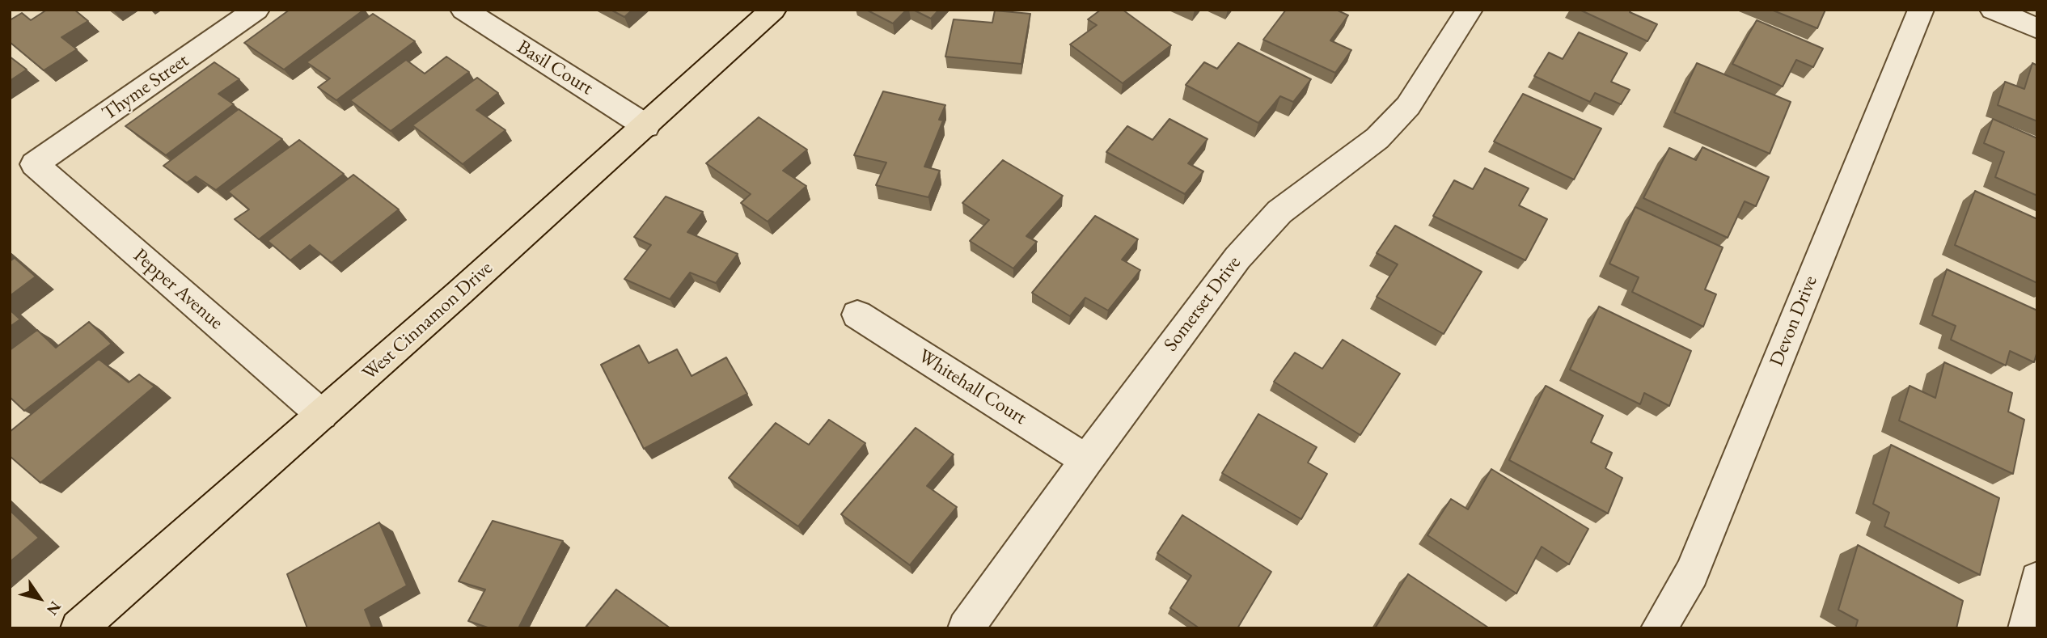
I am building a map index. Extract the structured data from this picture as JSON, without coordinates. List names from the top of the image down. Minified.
{"streets":{"main road":["West Cinnamon Drive"],"street":["Basil Court","Thyme Street","Pepper Avenue","Somerset Drive","Devon Drive","Whitehall Court"]},"crossings":[["Basil Court","West Cinnamon Drive"],["Thyme Street","Pepper Avenue"],["Pepper Avenue","West Cinnamon Drive"],["Somerset Drive","Whitehall Court"]],"north":"bottom right"}
